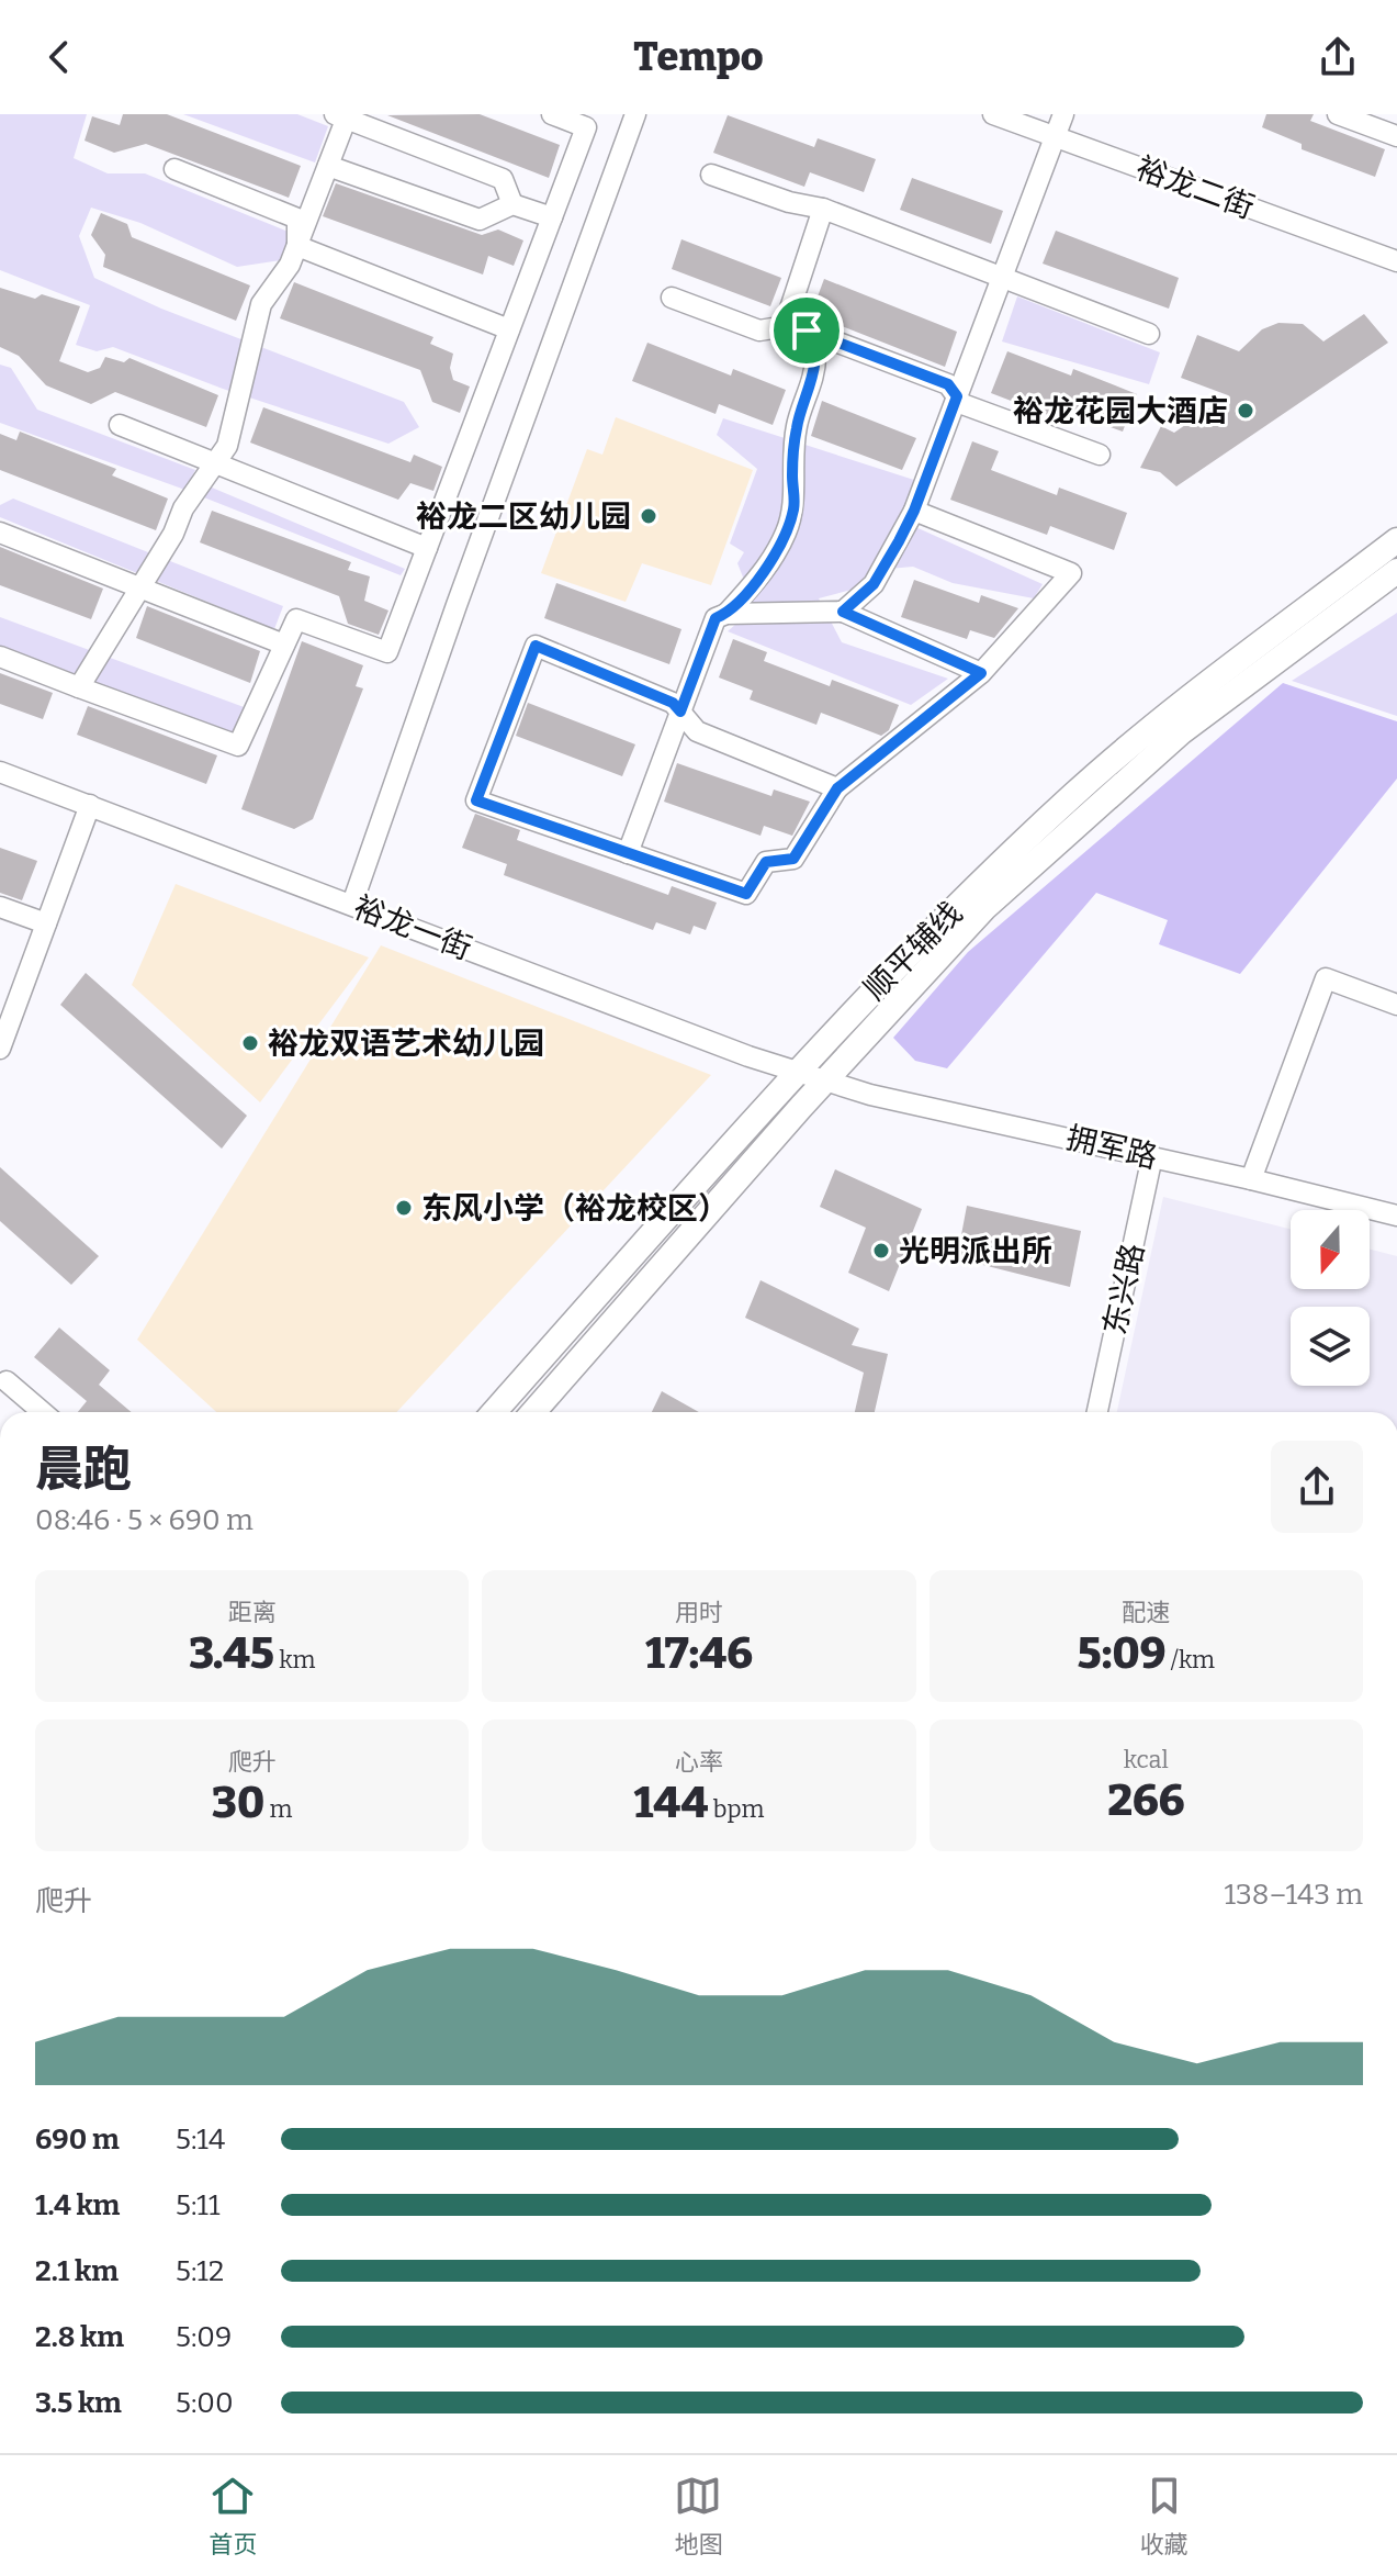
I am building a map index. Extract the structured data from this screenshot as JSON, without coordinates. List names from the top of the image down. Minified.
{"streets":{"main road":["顺平辅线"],"street":["裕龙二街","裕龙一街","拥军路","东兴路"]},"crossings":[["裕龙一街","顺平辅线"],["裕龙一街","拥军路"],["顺平辅线","拥军路"],["拥军路","东兴路"]],"places":["裕龙花园大酒店","裕龙二区幼儿园","裕龙双语艺术幼儿园","东风小学（裕龙校区）","光明派出所"],"north":"bottom","page":{"header":"Tempo","heading":["晨跑","08:46 · 5 × 690 m"],"stats":[["距离","3.45 km"],["用时","17:46"],["配速","5:09 /km"],["爬升","30 m"],["心率","144 bpm"],["kcal","266"]],"chart":["爬升","138–143 m"],"list":[{"name":"690 m","note":"5:14"},{"name":"1.4 km","note":"5:11"},{"name":"2.1 km","note":"5:12"},{"name":"2.8 km","note":"5:09"},{"name":"3.5 km","note":"5:00"}],"tabs":["首页","地图","收藏"]}}
